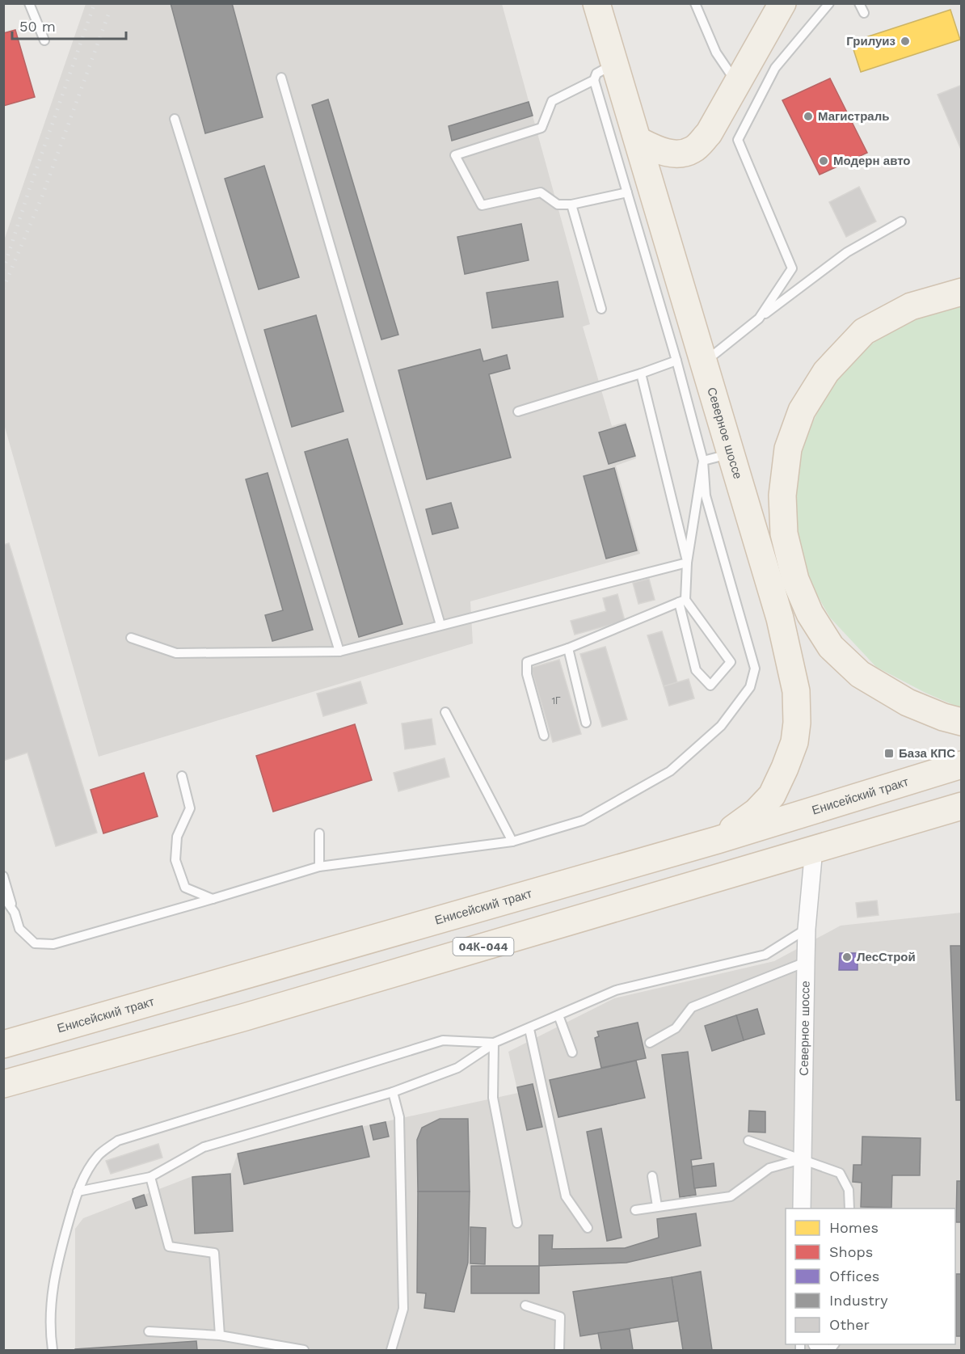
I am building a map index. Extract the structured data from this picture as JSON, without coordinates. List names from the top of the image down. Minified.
{"streets":{"main road":["Северное шоссе","Енисейский тракт","04К-044"]},"crossings":[["Северное шоссе","Енисейский тракт"],["Северное шоссе","04К-044"]],"places":{"other":["Грилуиз","Магистраль","Модерн авто","ЛесСтрой"],"transit":["База КПС"]},"house_numbers":["1Г"],"legend":["Homes","Shops","Offices","Industry","Other"],"scale_bar":"50 m"}
